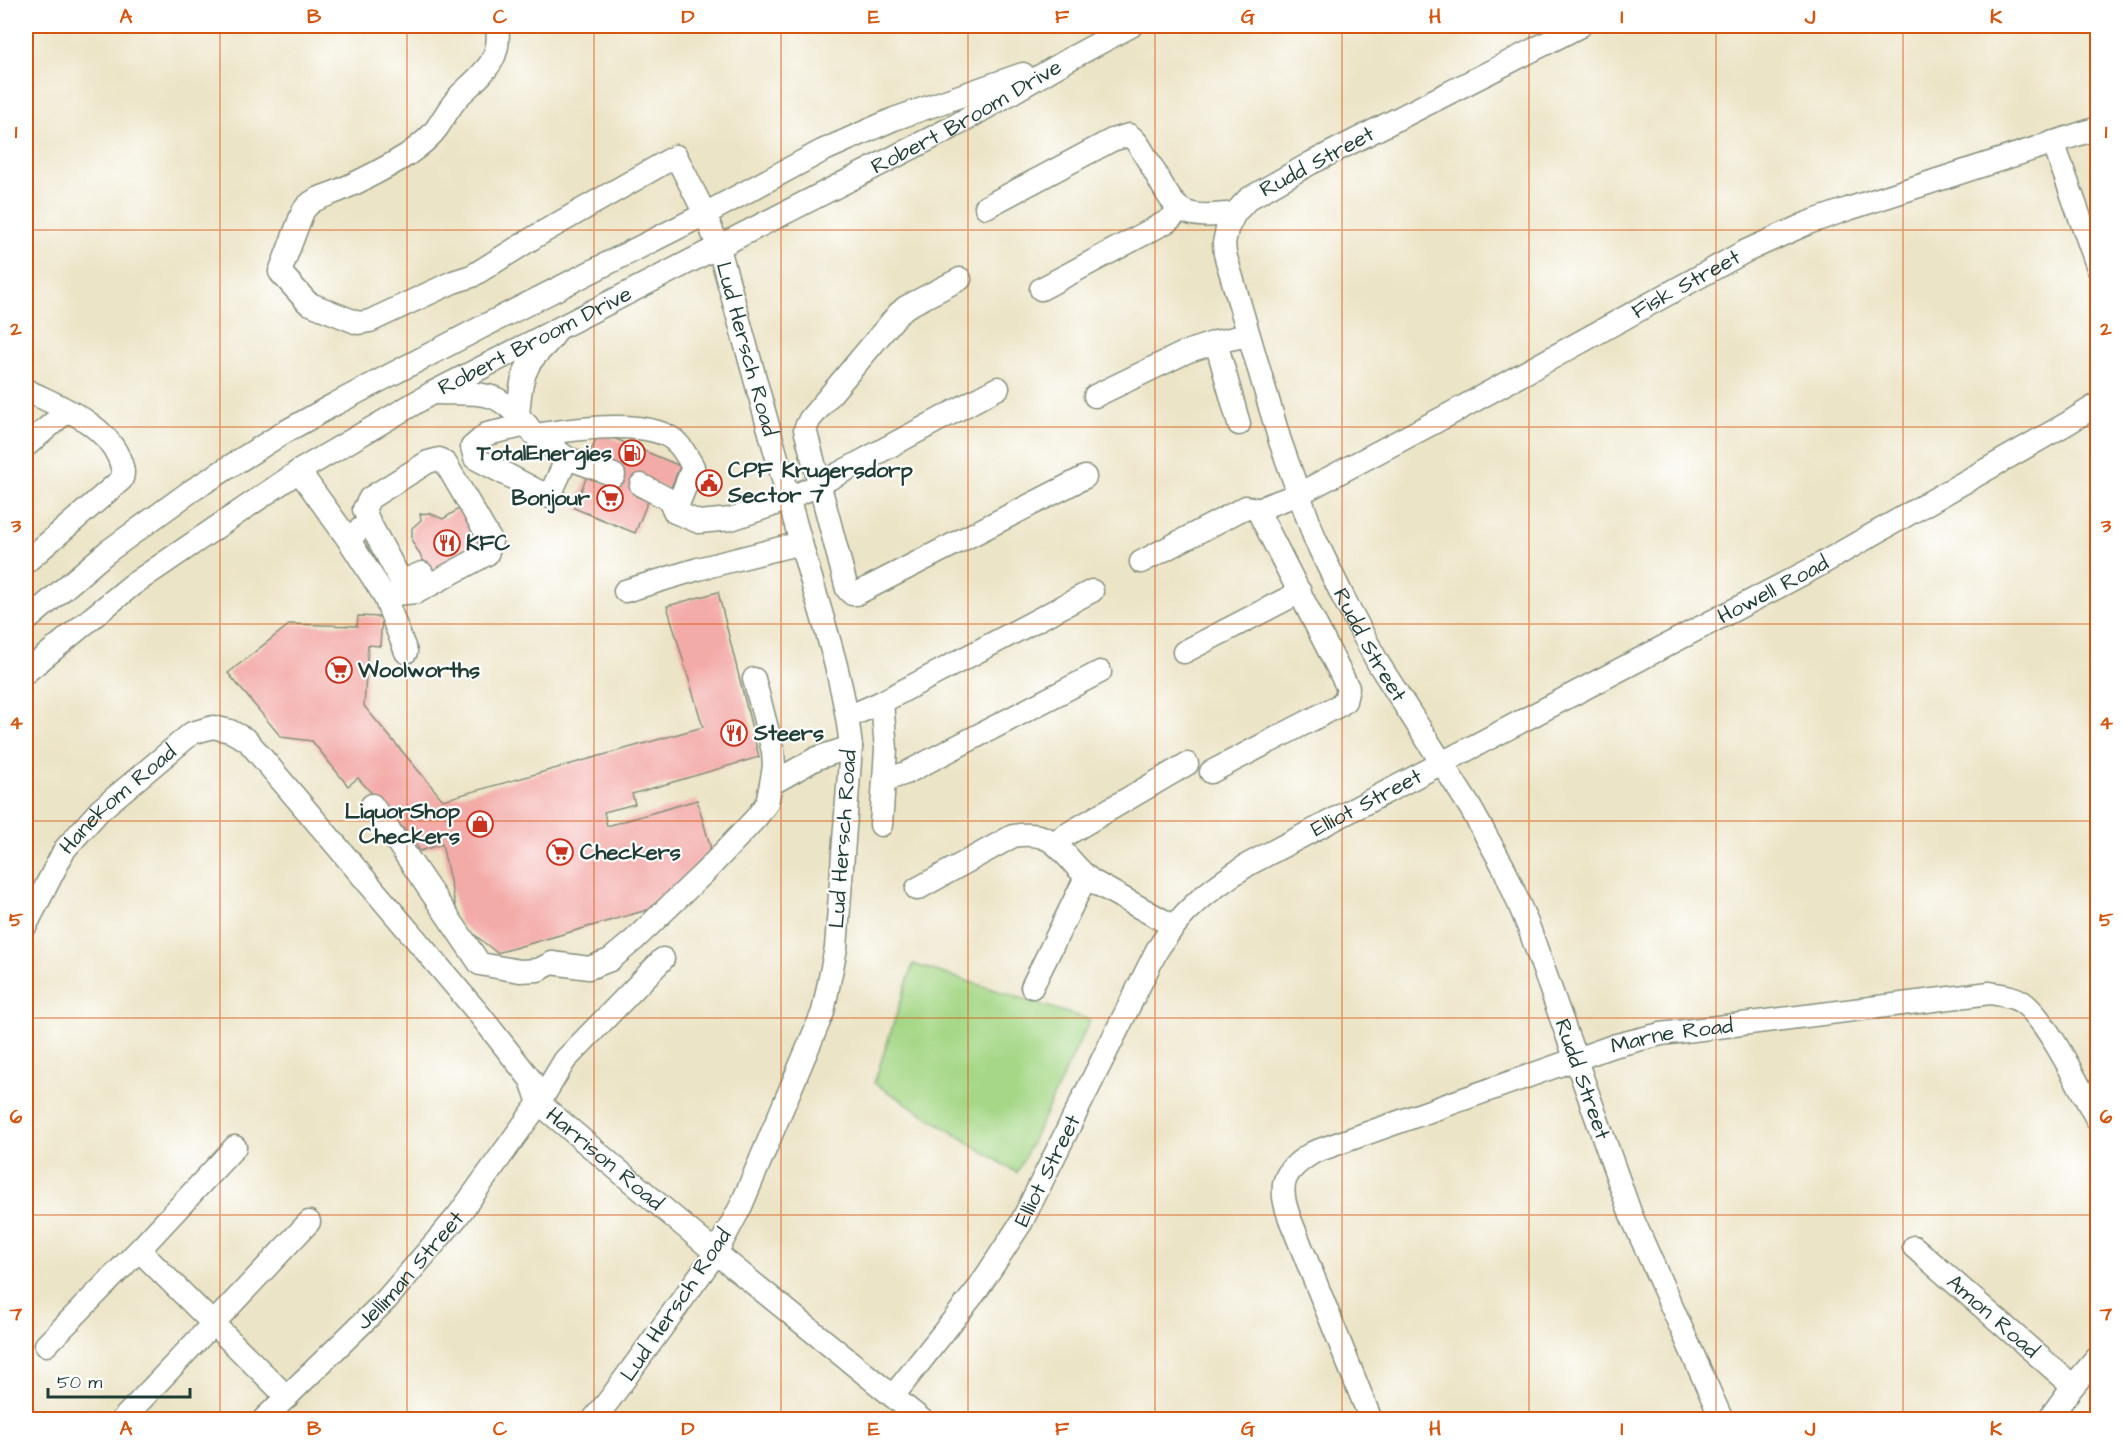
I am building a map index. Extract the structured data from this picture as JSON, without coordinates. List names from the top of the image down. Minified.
{"streets":{"street":["Robert Broom Drive","Rudd Street","Fisk Street","Lud Hersch Road","Howell Road","Hanekom Road","Elliot Street","Marne Road","Harrison Road","Jelliman Street","Amon Road"]},"crossings":[["Robert Broom Drive","Lud Hersch Road"],["Rudd Street","Fisk Street"],["Rudd Street","Howell Road"],["Rudd Street","Elliot Street"],["Rudd Street","Marne Road"],["Lud Hersch Road","Harrison Road"],["Howell Road","Elliot Street"],["Hanekom Road","Harrison Road"],["Elliot Street","Harrison Road"],["Harrison Road","Jelliman Street"]],"places":{"fuel station":["TotalEnergies"],"public building":["CPF Krugersdorp Sector 7"],"supermarket":["Bonjour","Woolworths","Checkers"],"restaurant":["KFC","Steers"],"shop":["LiquorShop Checkers"]},"scale_bar":"50 m","grid":{"columns":["A","B","C","D","E","F","G","H","I","J","K"],"rows":["1","2","3","4","5","6","7"]}}
